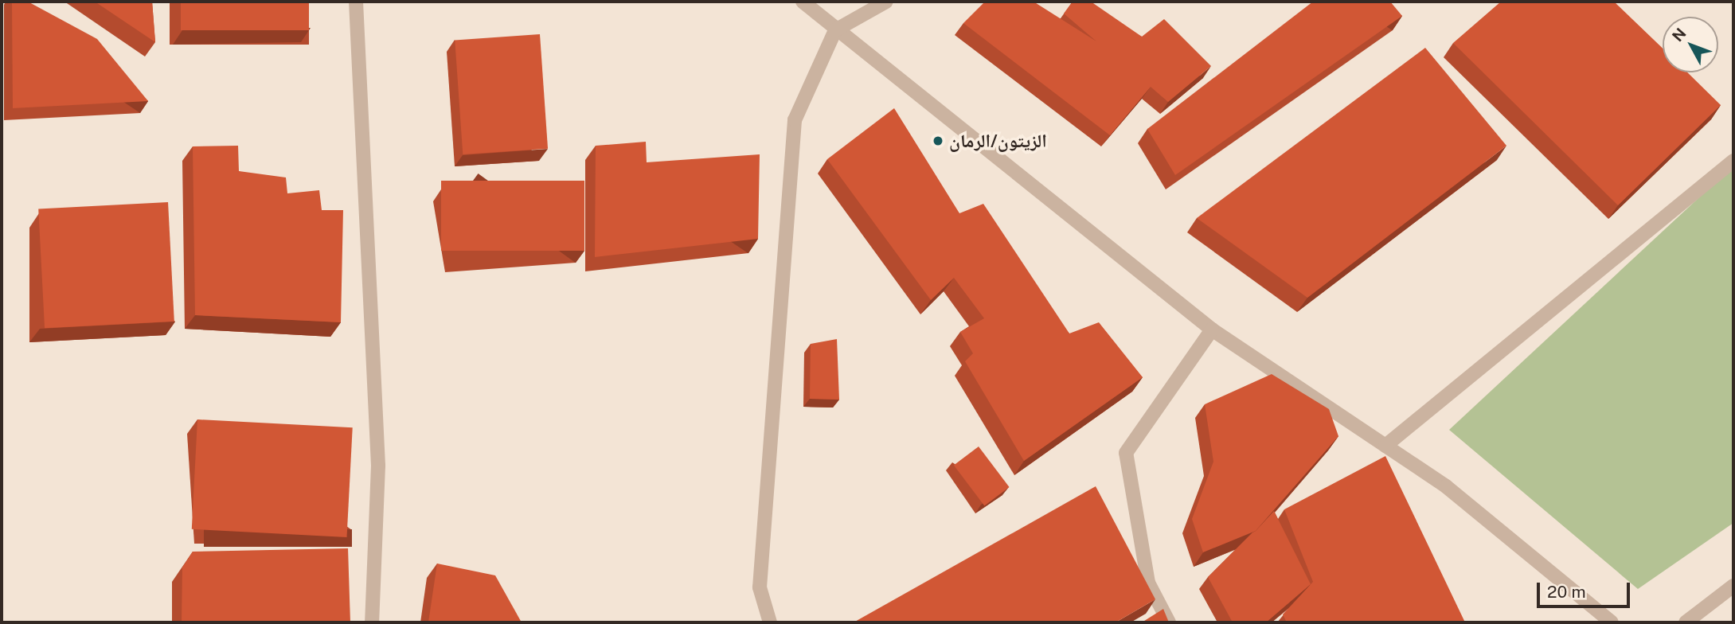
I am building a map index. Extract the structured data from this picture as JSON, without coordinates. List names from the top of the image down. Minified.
{"places":["الزيتون/الرمان"],"scale_bar":"20 m","north":"top left"}
